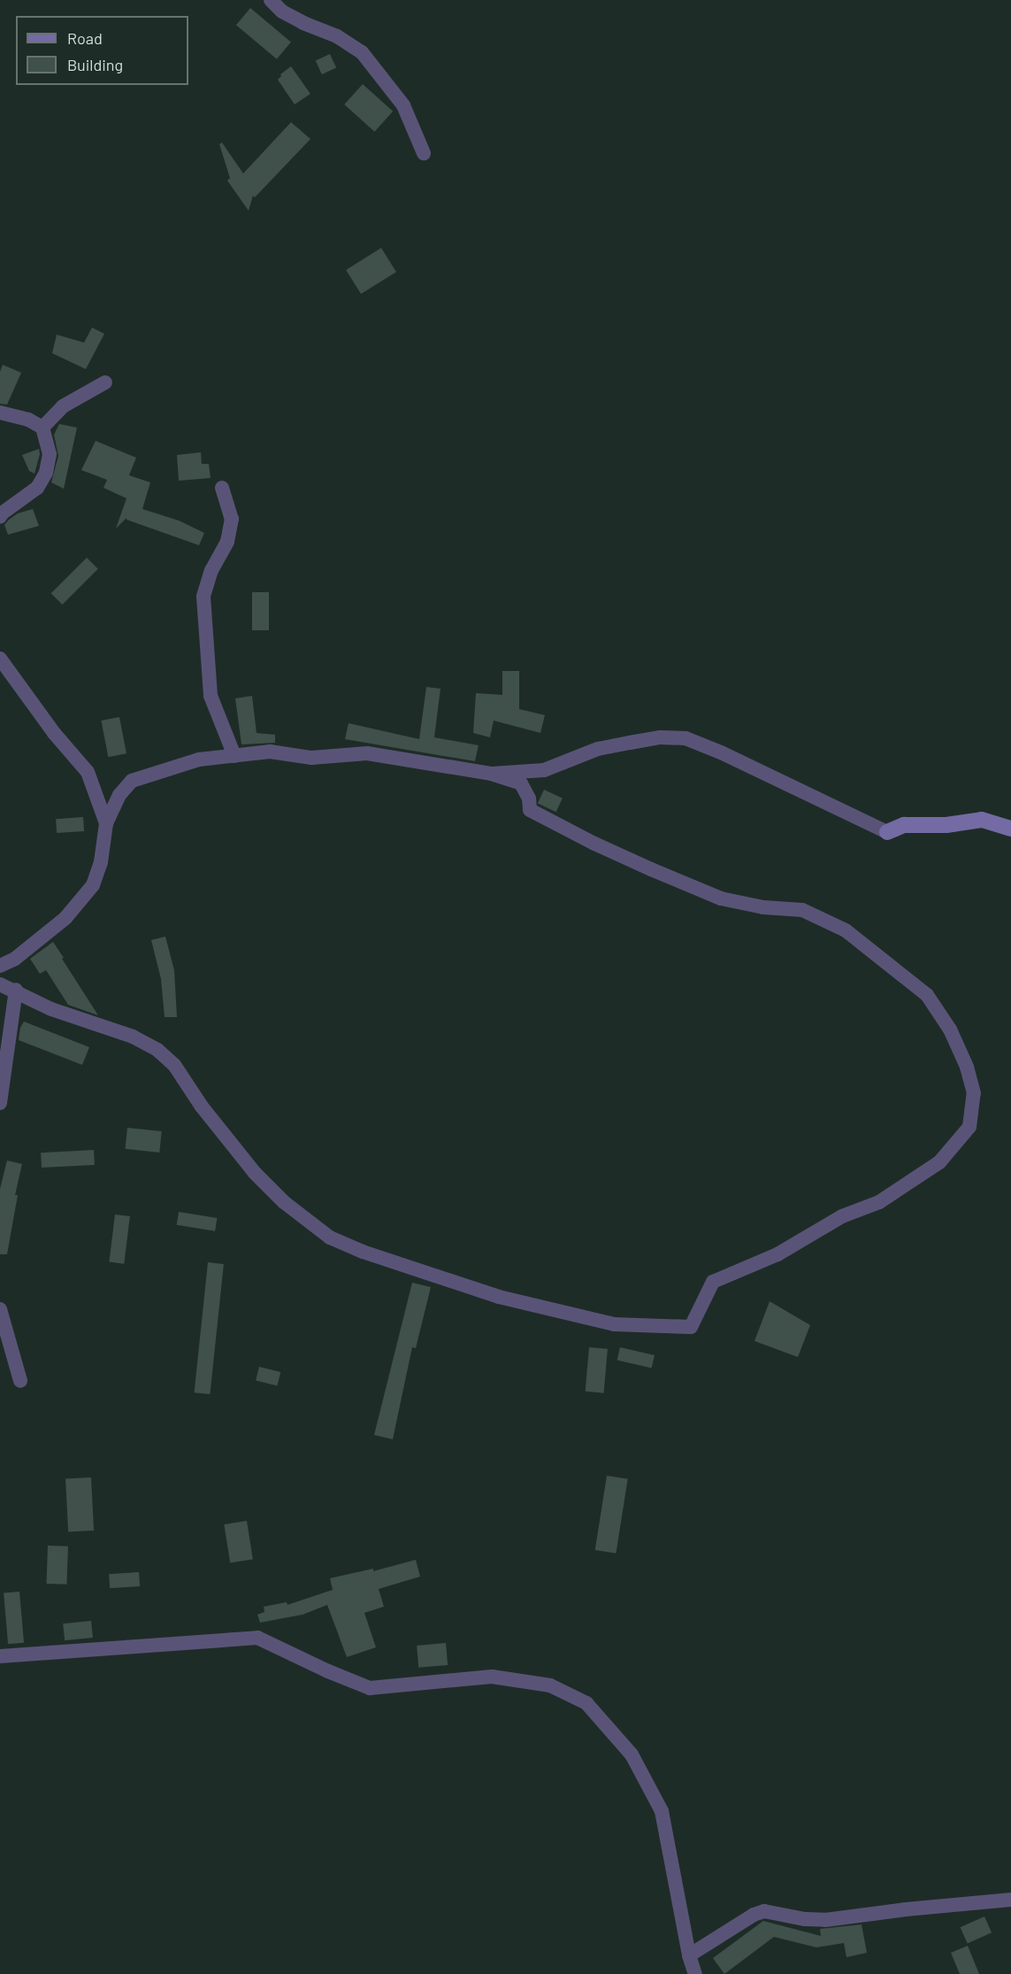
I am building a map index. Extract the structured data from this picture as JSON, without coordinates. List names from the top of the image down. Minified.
{"legend":["Road","Building"]}
